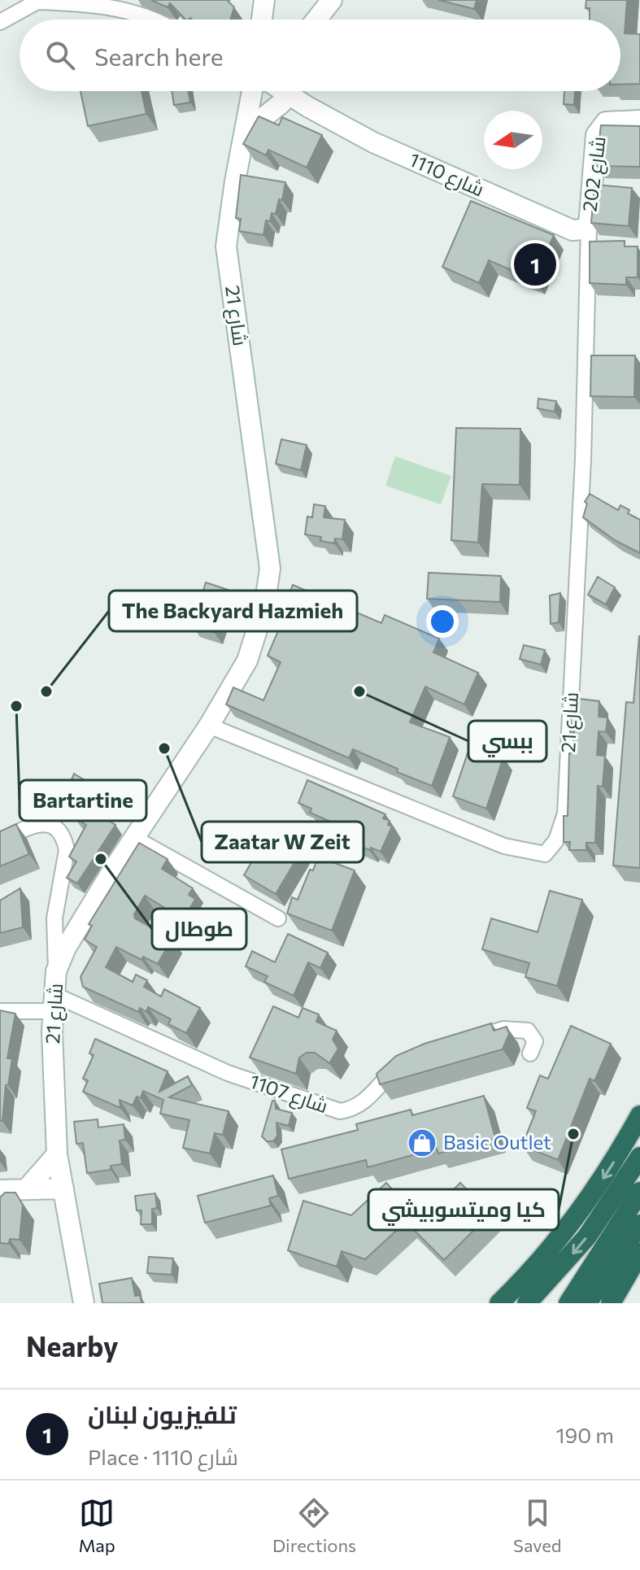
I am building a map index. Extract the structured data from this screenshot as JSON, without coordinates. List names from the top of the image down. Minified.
{"streets":{"main road":["شارع 202","شارع 1110","شارع 21"],"street":["شارع 1107"]},"crossings":[["شارع 202","شارع 1110"],["شارع 202","شارع 21"],["شارع 1110","شارع 21"],["شارع 21","شارع 1107"]],"places":{"other":["The Backyard Hazmieh","ببسي","Bartartine","Zaatar W Zeit","طوطال","كيا وميتسوبيشي"],"shop":["Basic Outlet"]},"north":"left","page":{"search":"Search here","pins":"1","heading":"Nearby","list":[{"mark":"1","name":"تلفيزيون لبنان","note":"Place · شارع 1110","value":"190 m"}],"nav":["Map","Directions","Saved"]}}
